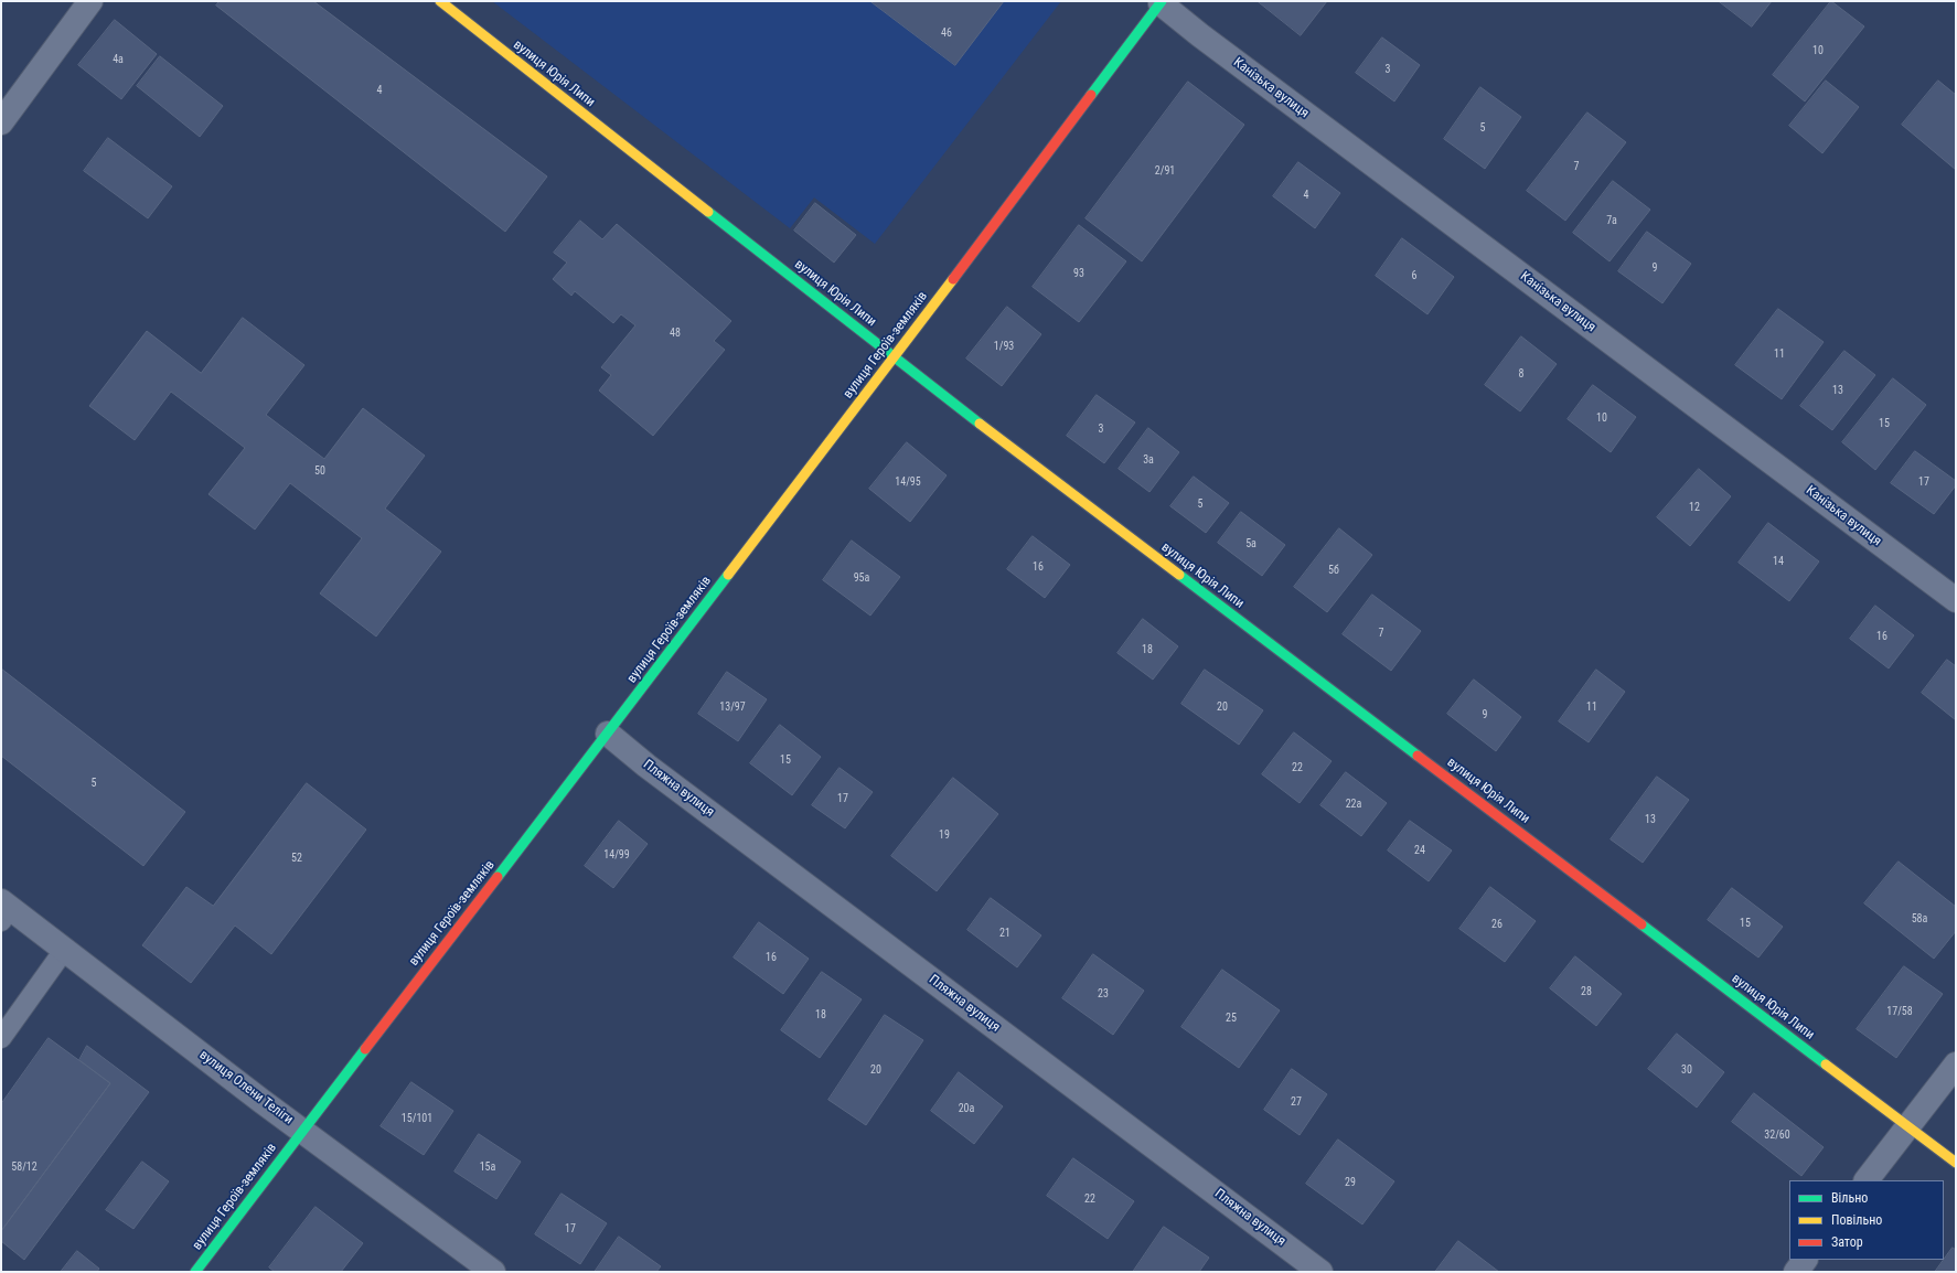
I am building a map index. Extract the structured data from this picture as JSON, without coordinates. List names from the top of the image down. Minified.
{"streets":{"street":["вулиця Юрія Липи","Канізька вулиця","вулиця Героїв-земляків","Пляжна вулиця","вулиця Олени Теліги"]},"crossings":[["вулиця Юрія Липи","вулиця Героїв-земляків"],["Канізька вулиця","вулиця Героїв-земляків"],["вулиця Героїв-земляків","Пляжна вулиця"],["вулиця Героїв-земляків","вулиця Олени Теліги"]],"house_numbers":["46","10","4а","3","4","5","7","2/91","4","7а","9","93","6","48","1/93","11","8","13","10","15","3","3а","50","14/95","17","5","12","5а","14","16","5б","95а","7","16","18","13/97","20","11","9","15","22","5","17","22а","13","19","24","14/99","52","58а","15","26","21","16","28","23","17/58","18","25","20","30","27","20а","15/101","32/60","58/12","15а","29","22","17"],"legend":["Вільно","Повільно","Затор"]}
